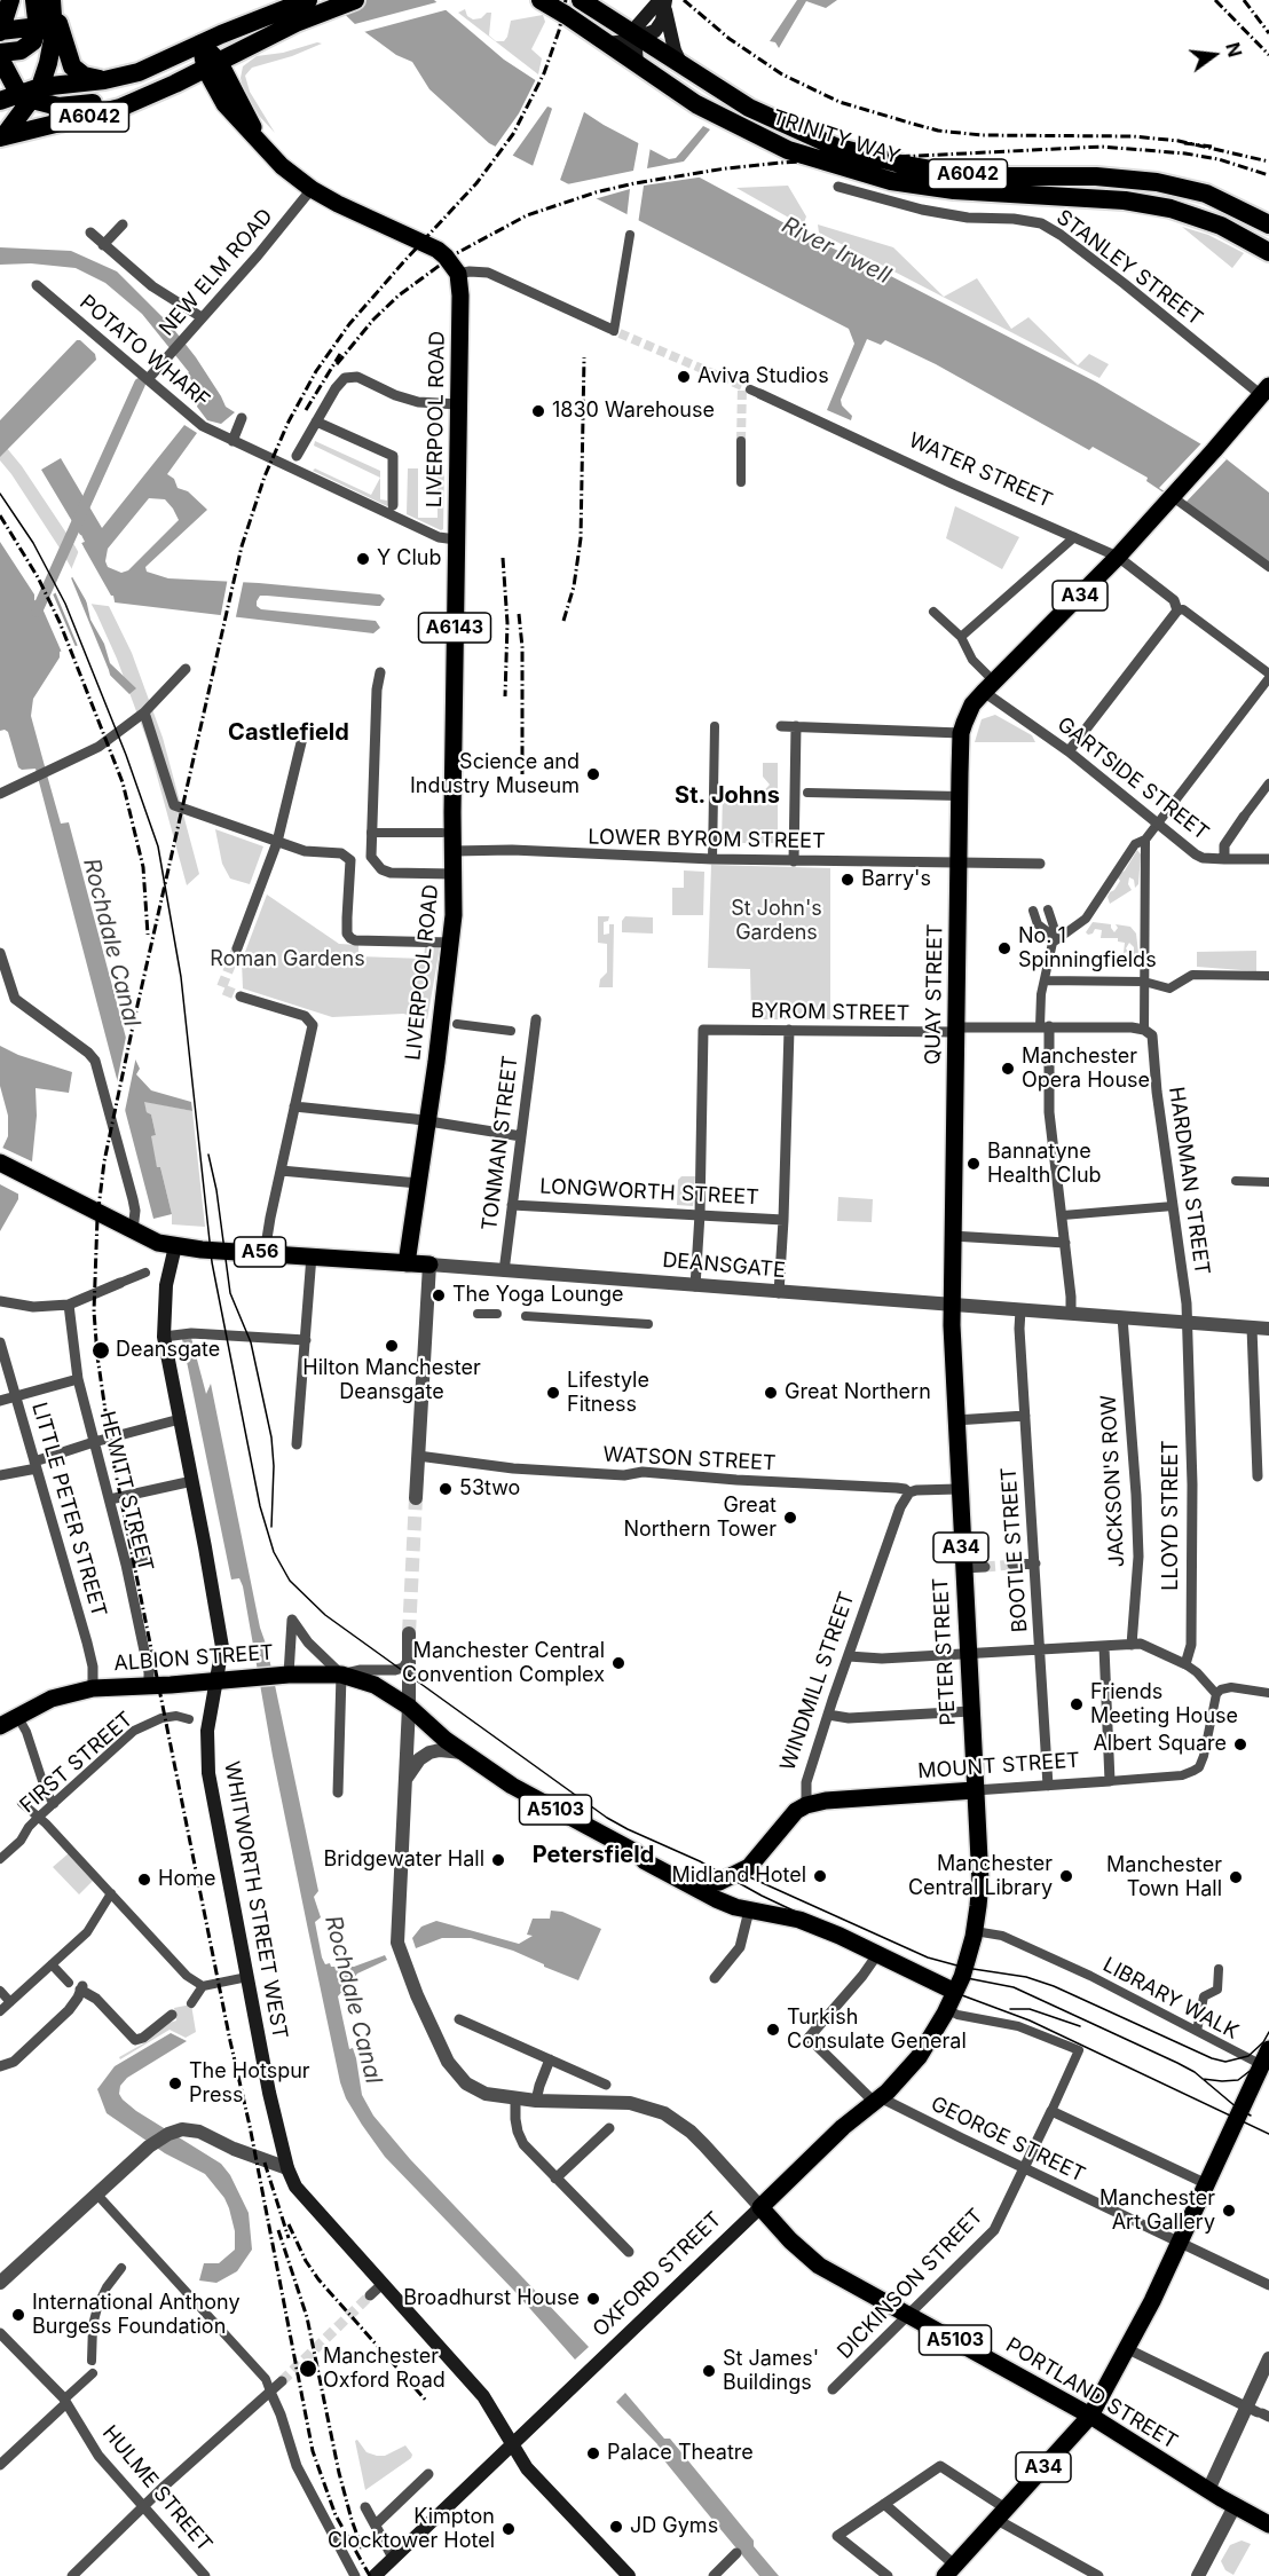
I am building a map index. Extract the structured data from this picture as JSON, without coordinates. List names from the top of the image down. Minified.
{"streets":{"highway":["A6042","TRINITY WAY"],"main road":["LIVERPOOL ROAD","A34","A6143","QUAY STREET","A56","DEANSGATE","PETER STREET","ALBION STREET","MOUNT STREET","A5103","WHITWORTH STREET WEST","OXFORD STREET","PORTLAND STREET"],"street":["STANLEY STREET","NEW ELM ROAD","POTATO WHARF","WATER STREET","GARTSIDE STREET","LOWER BYROM STREET","BYROM STREET","TONMAN STREET","HARDMAN STREET","LONGWORTH STREET","WATSON STREET","JACKSON'S ROW","HEWITT STREET","LITTLE PETER STREET","LLOYD STREET","BOOTLE STREET","WINDMILL STREET","FIRST STREET","LIBRARY WALK","GEORGE STREET","DICKINSON STREET","HULME STREET"]},"crossings":[["STANLEY STREET","A34"],["NEW ELM ROAD","POTATO WHARF"],["POTATO WHARF","LIVERPOOL ROAD"],["LIVERPOOL ROAD","LOWER BYROM STREET"],["LIVERPOOL ROAD","DEANSGATE"],["WATER STREET","A34"],["A34","GARTSIDE STREET"],["A34","QUAY STREET"],["A34","LIBRARY WALK"],["A34","GEORGE STREET"],["A34","PORTLAND STREET"],["GARTSIDE STREET","QUAY STREET"],["LOWER BYROM STREET","QUAY STREET"],["QUAY STREET","BYROM STREET"],["QUAY STREET","DEANSGATE"],["QUAY STREET","PETER STREET"],["BYROM STREET","HARDMAN STREET"],["BYROM STREET","LONGWORTH STREET"],["TONMAN STREET","LONGWORTH STREET"],["TONMAN STREET","DEANSGATE"],["HARDMAN STREET","DEANSGATE"],["HARDMAN STREET","LLOYD STREET"],["A56","DEANSGATE"],["A56","WHITWORTH STREET WEST"],["DEANSGATE","JACKSON'S ROW"],["DEANSGATE","LLOYD STREET"],["DEANSGATE","BOOTLE STREET"],["DEANSGATE","PETER STREET"],["DEANSGATE","WHITWORTH STREET WEST"],["WATSON STREET","PETER STREET"],["WATSON STREET","WINDMILL STREET"],["HEWITT STREET","ALBION STREET"],["LITTLE PETER STREET","ALBION STREET"],["BOOTLE STREET","MOUNT STREET"],["PETER STREET","MOUNT STREET"],["PETER STREET","A5103"],["PETER STREET","LIBRARY WALK"],["PETER STREET","OXFORD STREET"],["ALBION STREET","A5103"],["ALBION STREET","WHITWORTH STREET WEST"],["WINDMILL STREET","MOUNT STREET"],["A5103","GEORGE STREET"],["A5103","OXFORD STREET"],["WHITWORTH STREET WEST","OXFORD STREET"],["GEORGE STREET","OXFORD STREET"],["GEORGE STREET","DICKINSON STREET"],["OXFORD STREET","DICKINSON STREET"],["OXFORD STREET","PORTLAND STREET"],["DICKINSON STREET","PORTLAND STREET"]],"districts":["Castlefield","St. Johns","Petersfield"],"water":["River Irwell","Rochdale Canal"],"parks":["St John's Gardens","Roman Gardens"],"places":["Aviva Studios","1830 Warehouse","Y Club","Science and Industry Museum","Barry's","No. 1 Spinningfields","Manchester Opera House","Bannatyne Health Club","The Yoga Lounge","Hilton Manchester Deansgate","Deansgate","Lifestyle Fitness","Great Northern","53two","Great Northern Tower","Manchester Central Convention Complex","Friends Meeting House","Albert Square","Bridgewater Hall","Midland Hotel","Manchester Central Library","Manchester Town Hall","Home","Turkish Consulate General","The Hotspur Press","Manchester Art Gallery","Broadhurst House","International Anthony Burgess Foundation","Manchester Oxford Road","St James' Buildings","Palace Theatre","JD Gyms","Kimpton Clocktower Hotel"],"north":"right"}
